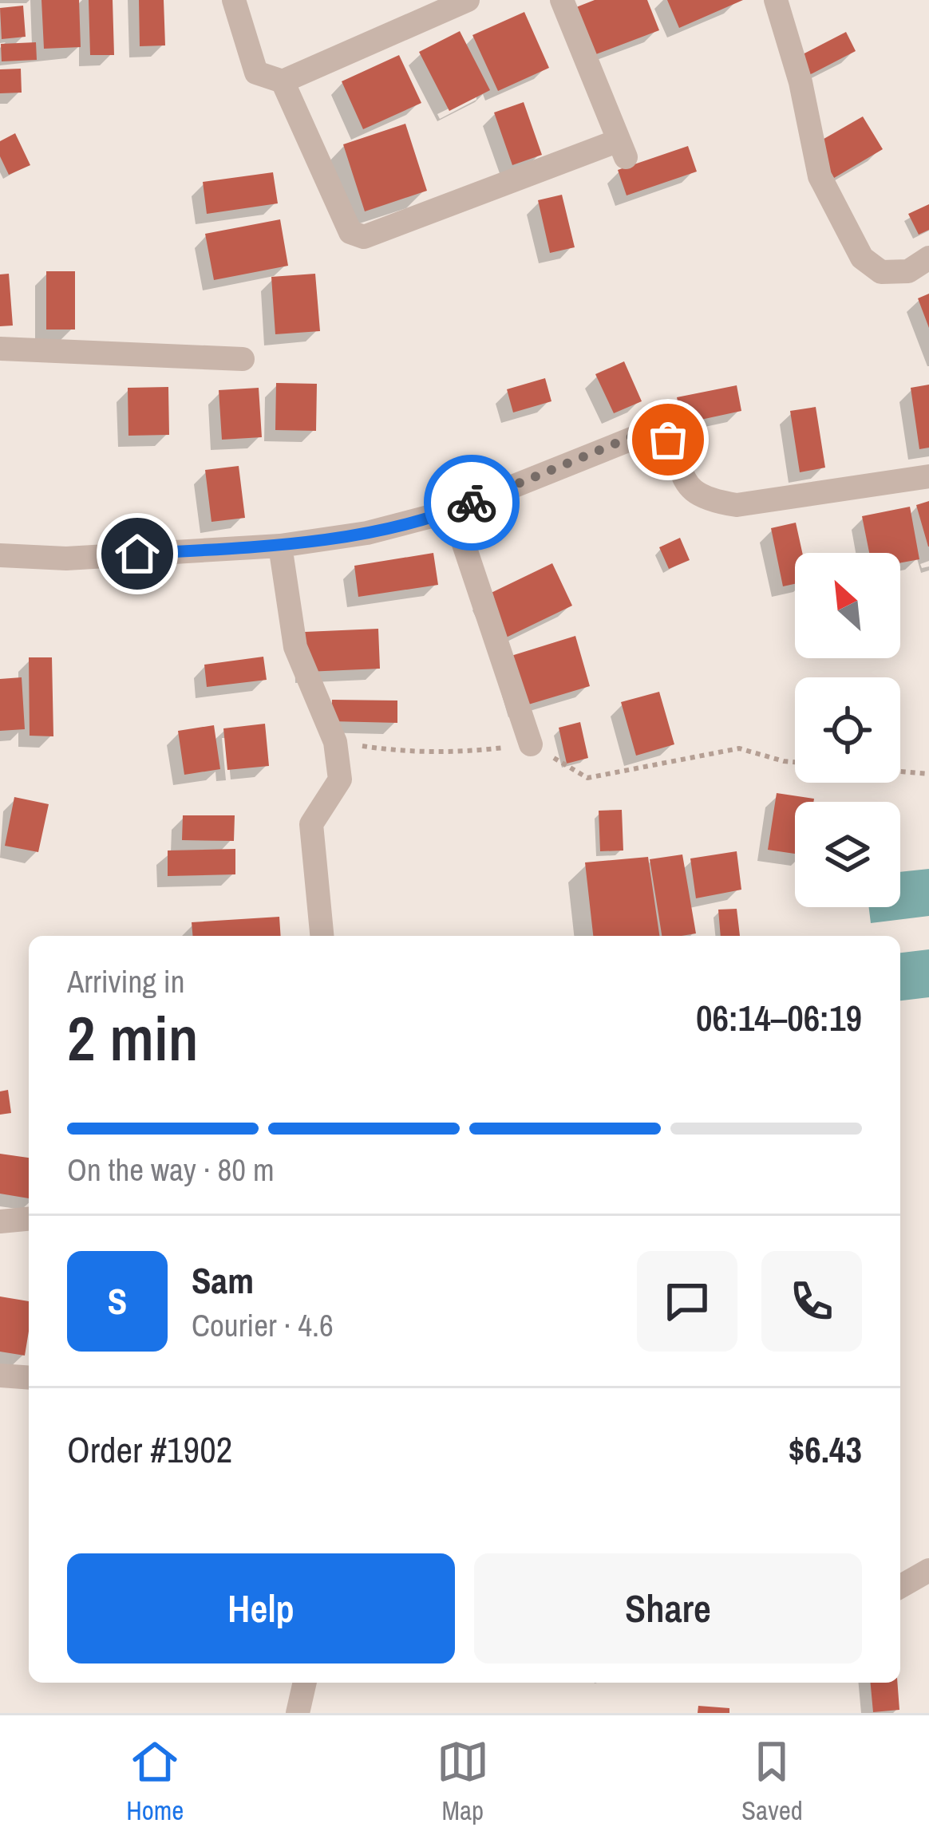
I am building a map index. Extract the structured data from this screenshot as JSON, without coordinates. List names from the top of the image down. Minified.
{"north":"top left","page":{"heading":["2 min","Arriving in","06:14–06:19"],"panel":["Sam","Courier · 4.6","Order #1902","$6.43"],"bar":"On the way · 80 m","round":"S","buttons":["Help","Share"],"tabs":["Home","Map","Saved"]}}
